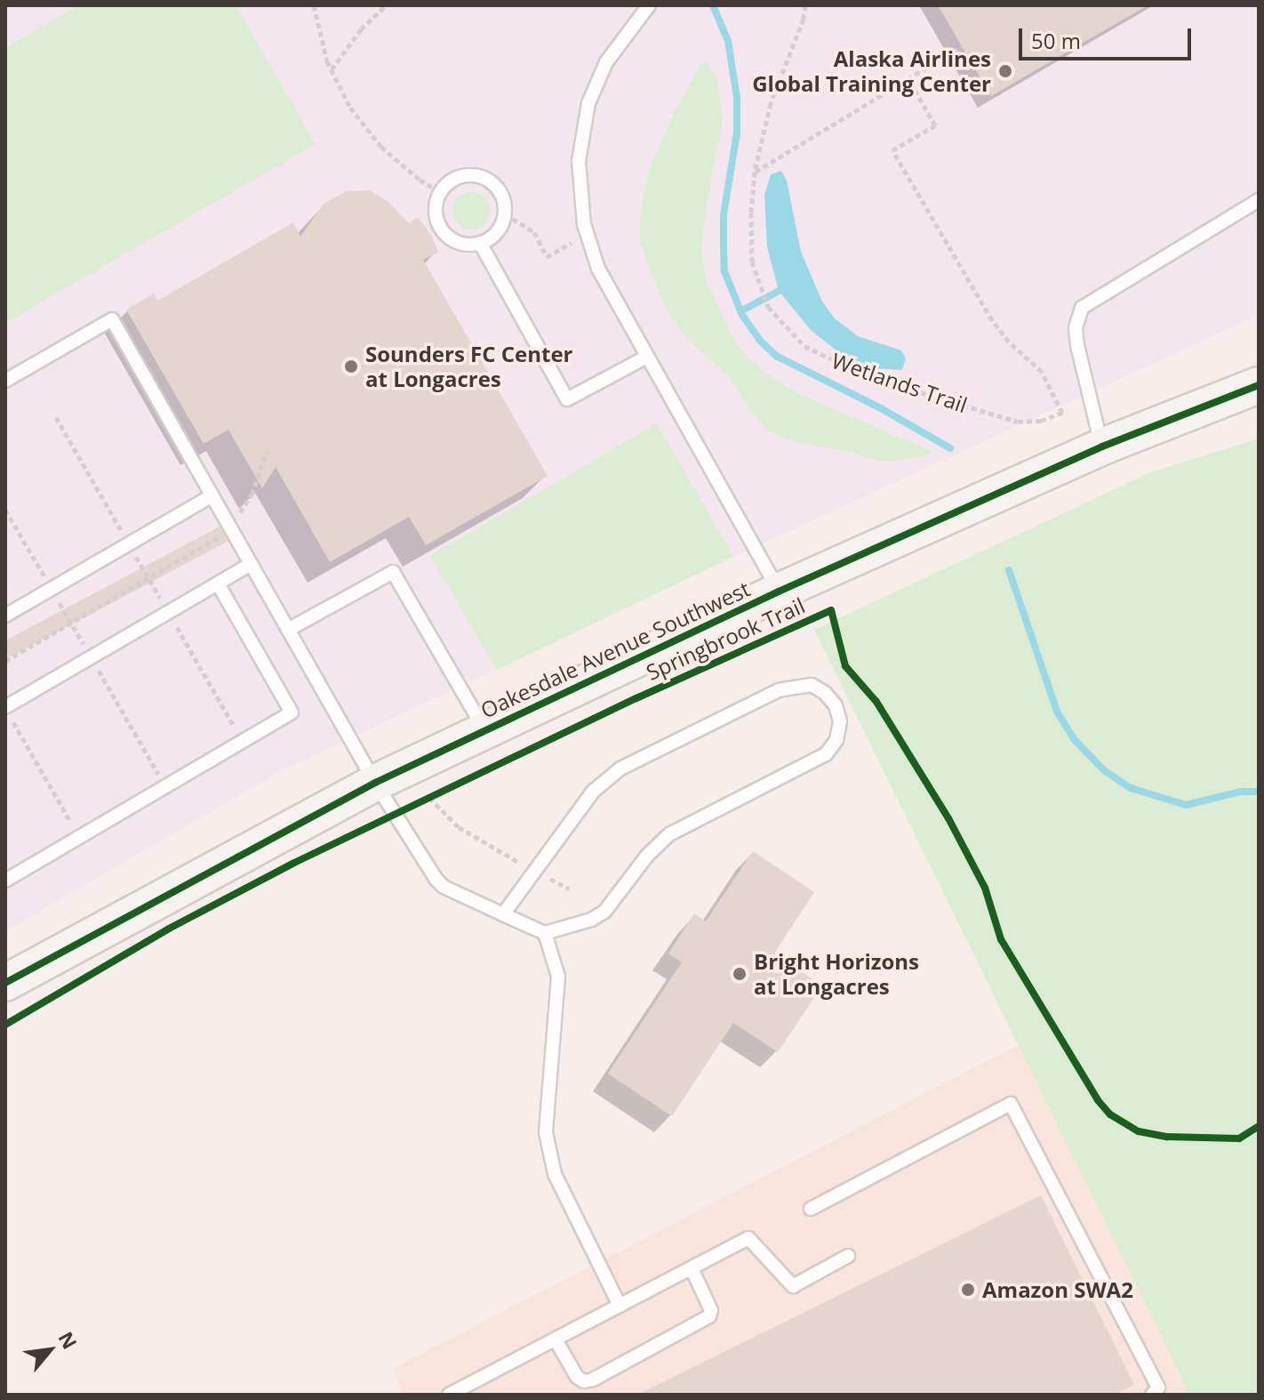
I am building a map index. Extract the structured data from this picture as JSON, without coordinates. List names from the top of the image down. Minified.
{"streets":{"street":["Oakesdale Avenue Southwest"],"path":["Wetlands Trail"],"cycle path":["Springbrook Trail"]},"places":["Alaska Airlines Global Training Center","Sounders FC Center at Longacres","Bright Horizons at Longacres","Amazon SWA2"],"scale_bar":"50 m","north":"top right"}
